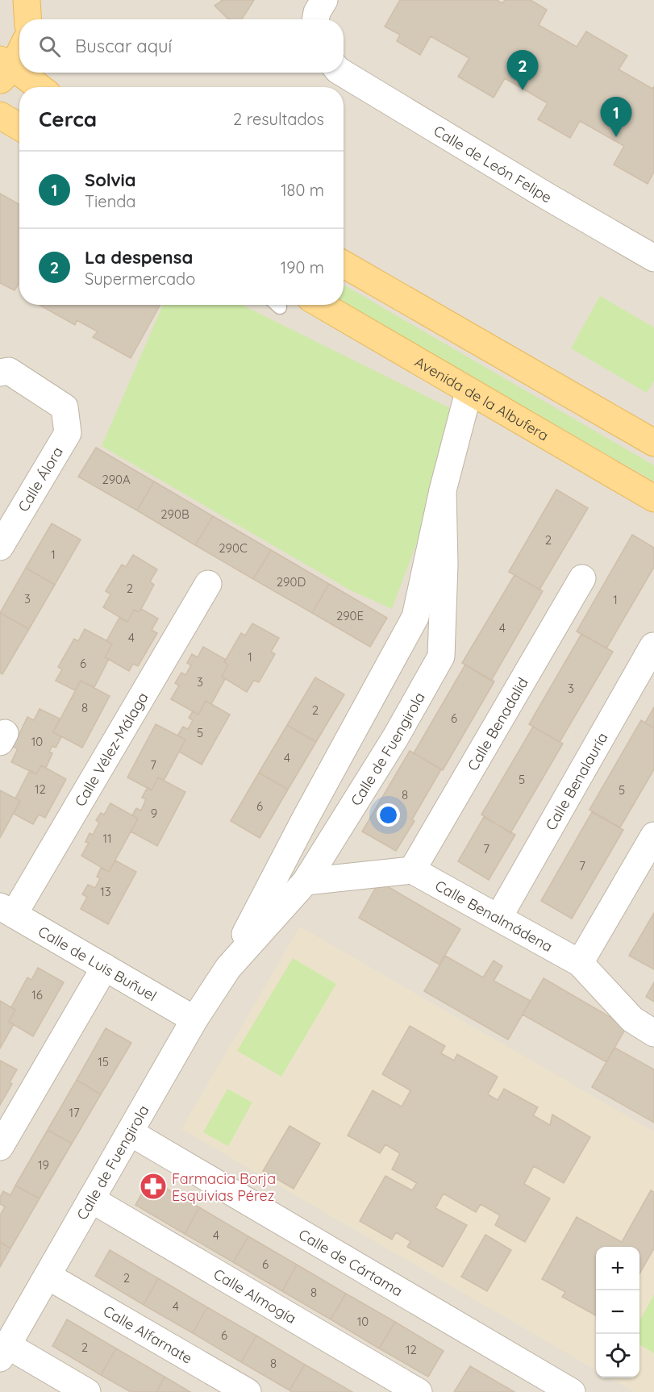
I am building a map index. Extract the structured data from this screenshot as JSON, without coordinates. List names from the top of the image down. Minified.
{"streets":{"main road":["Avenida de la Albufera"],"street":["Calle de León Felipe","Calle Álora","Calle Benadalid","Calle de Fuengirola","Calle Vélez-Málaga","Calle Benalauría","Calle Benalmádena","Calle de Luis Buñuel","Calle de Cártama","Calle Almogía","Calle Alfarnate"]},"crossings":[["Avenida de la Albufera","Calle de Fuengirola"],["Calle Benadalid","Calle Benalmádena"],["Calle de Fuengirola","Calle de Luis Buñuel"],["Calle de Fuengirola","Calle de Cártama"],["Calle de Fuengirola","Calle Almogía"],["Calle de Fuengirola","Calle Alfarnate"],["Calle Vélez-Málaga","Calle de Luis Buñuel"],["Calle Benalauría","Calle Benalmádena"]],"places":{"pharmacy":["Farmacia Borja Esquivias Pérez"]},"house_numbers":["290A","290B","2","290C","1","290D","2","3","1","290E","4","4","1","6","3","3","8","2","6","5","10","4","7","5","12","5","8","6","9","11","7","7","13","16","15","17","19","4","6","2","8","4","10","6","2","12","8"],"page":{"search":"Buscar aquí","pins":["2","1"],"heading":["Cerca","2 resultados"],"list":[{"mark":"1","name":"Solvia","note":"Tienda","value":"180 m"},{"mark":"2","name":"La despensa","note":"Supermercado","value":"190 m"}],"map_buttons":["+","−"]}}
